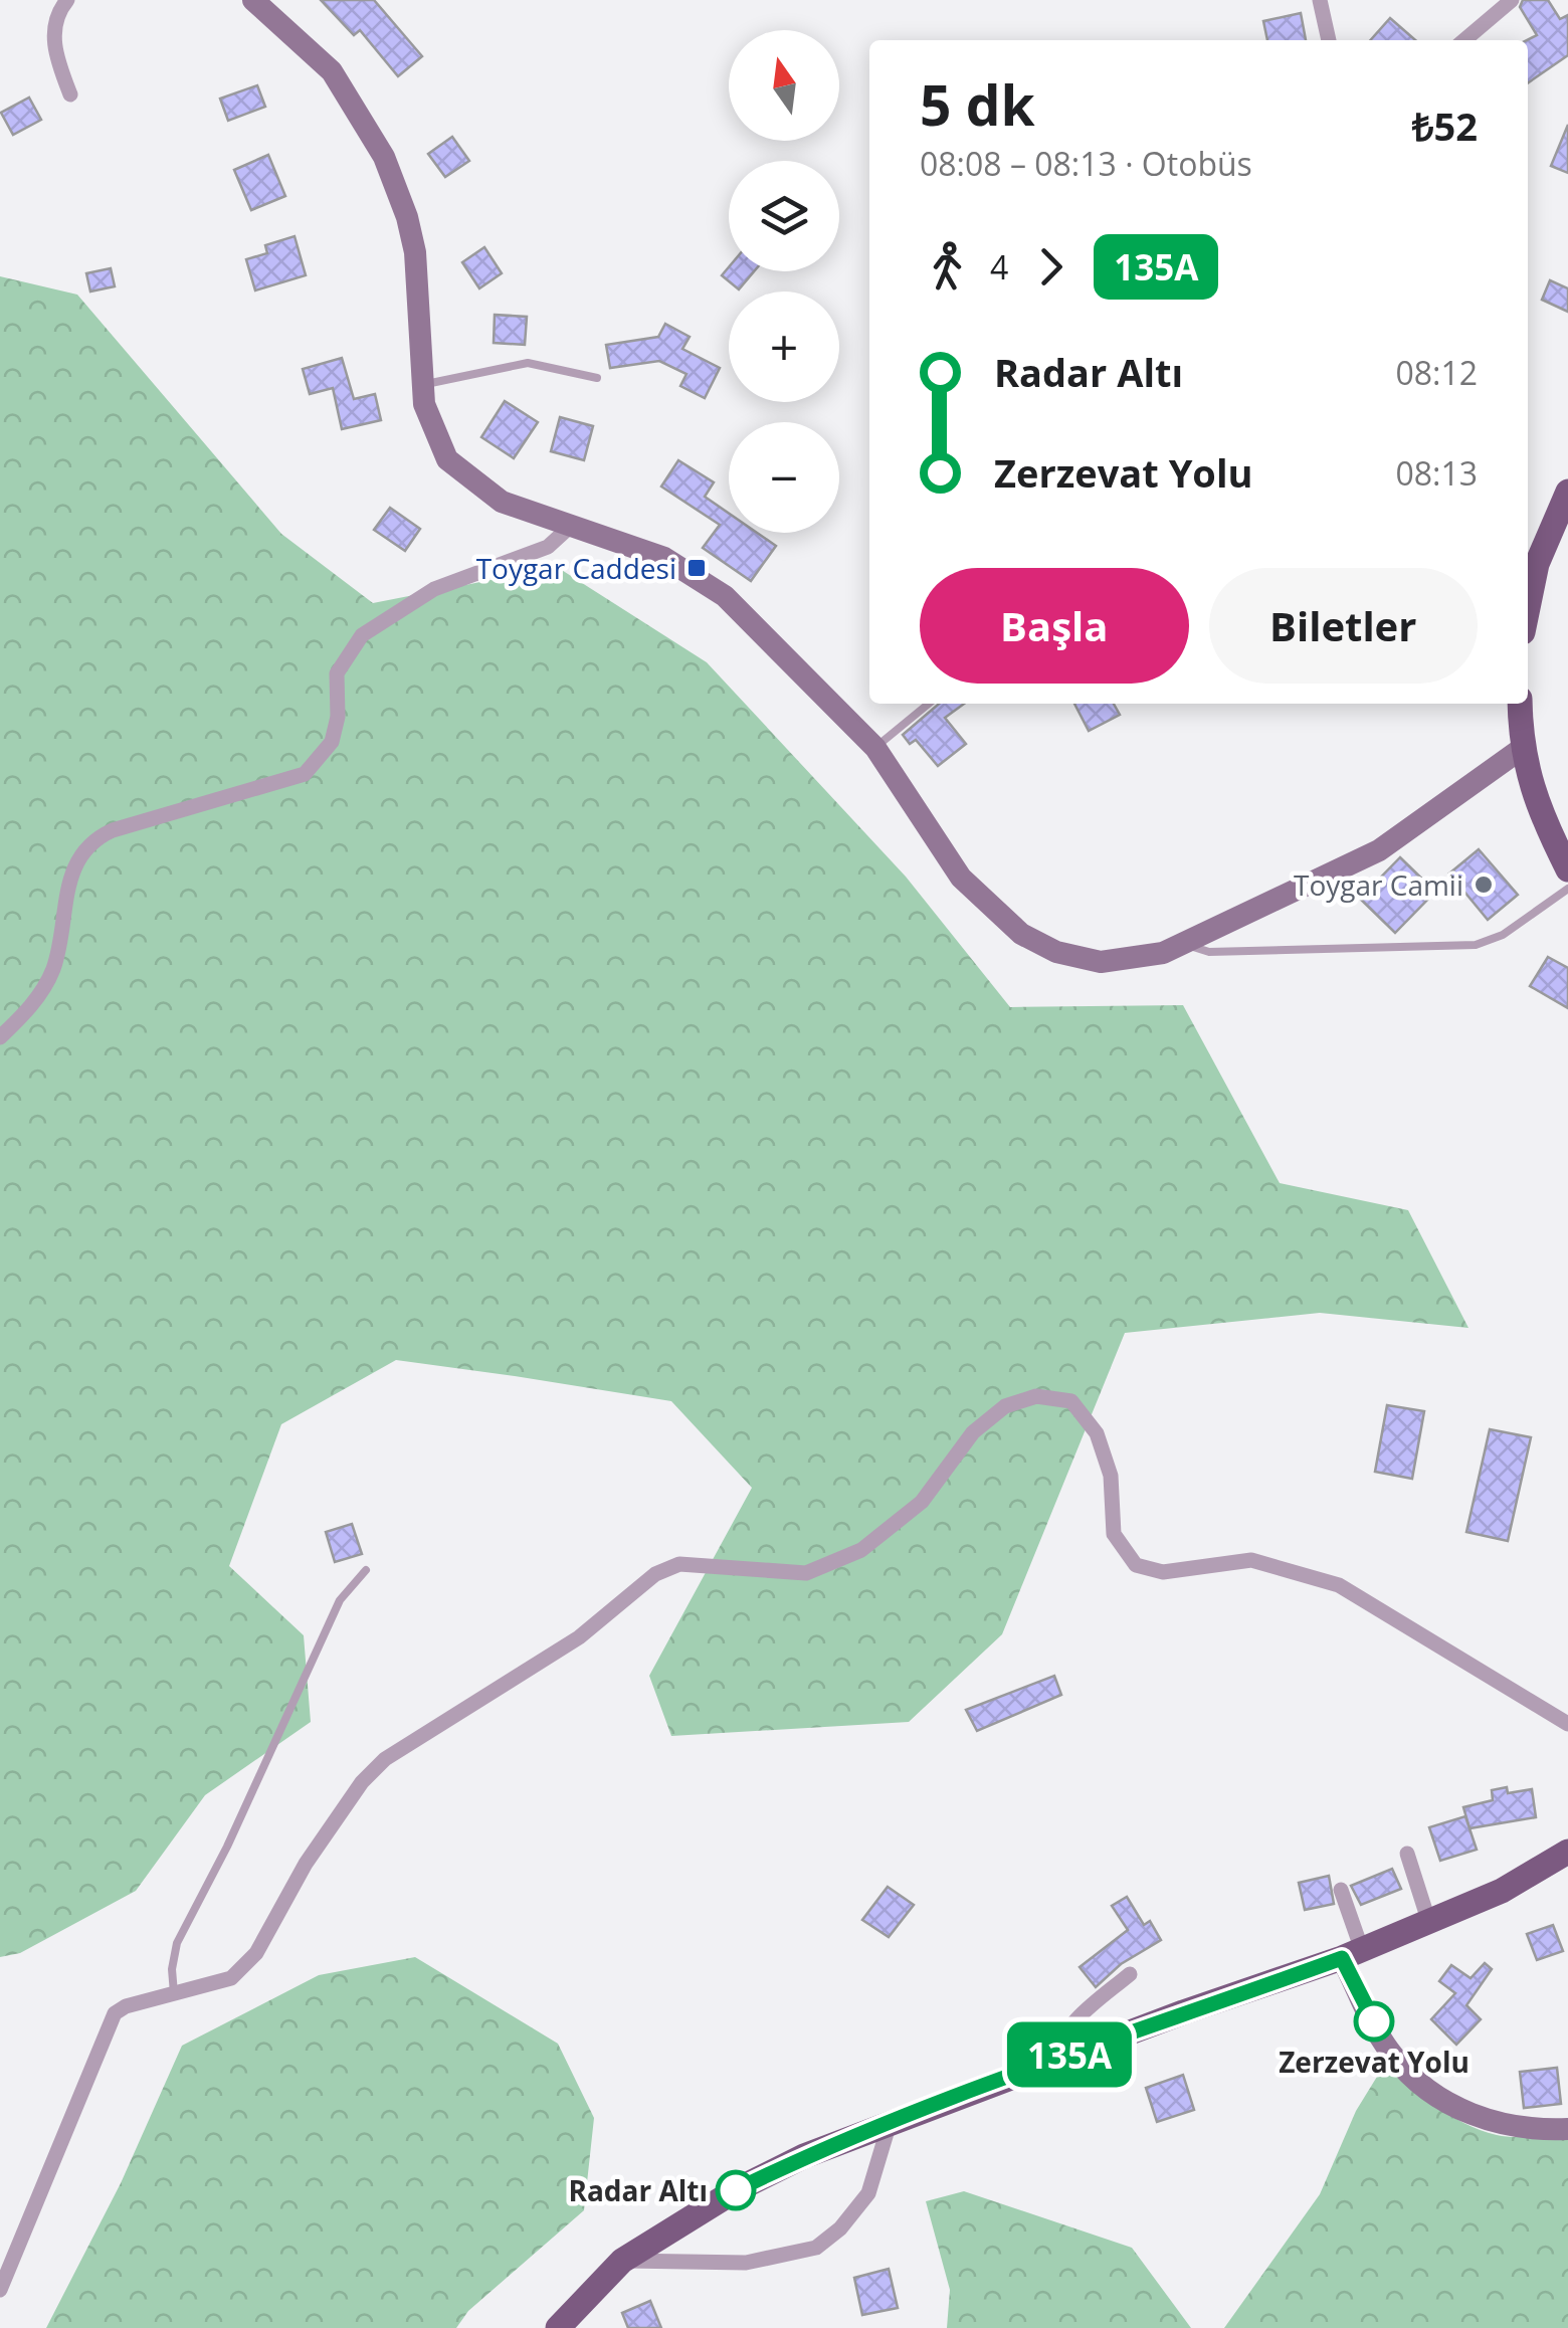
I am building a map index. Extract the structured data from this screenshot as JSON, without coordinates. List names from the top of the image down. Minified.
{"places":{"transit":["Toygar Caddesi"],"other":["Toygar Camii","Zerzevat Yolu","Radar Altı"]},"lines":["bus line 135A"],"north":"top","page":{"on_map":"135A","map_buttons":["+","−"],"heading":["5 dk","08:08 – 08:13 · Otobüs","₺52"],"legs":["4","135A"],"list":[{"name":"Radar Altı","value":"08:12"},{"name":"Zerzevat Yolu","value":"08:13"}],"buttons":["Başla","Biletler"]}}
